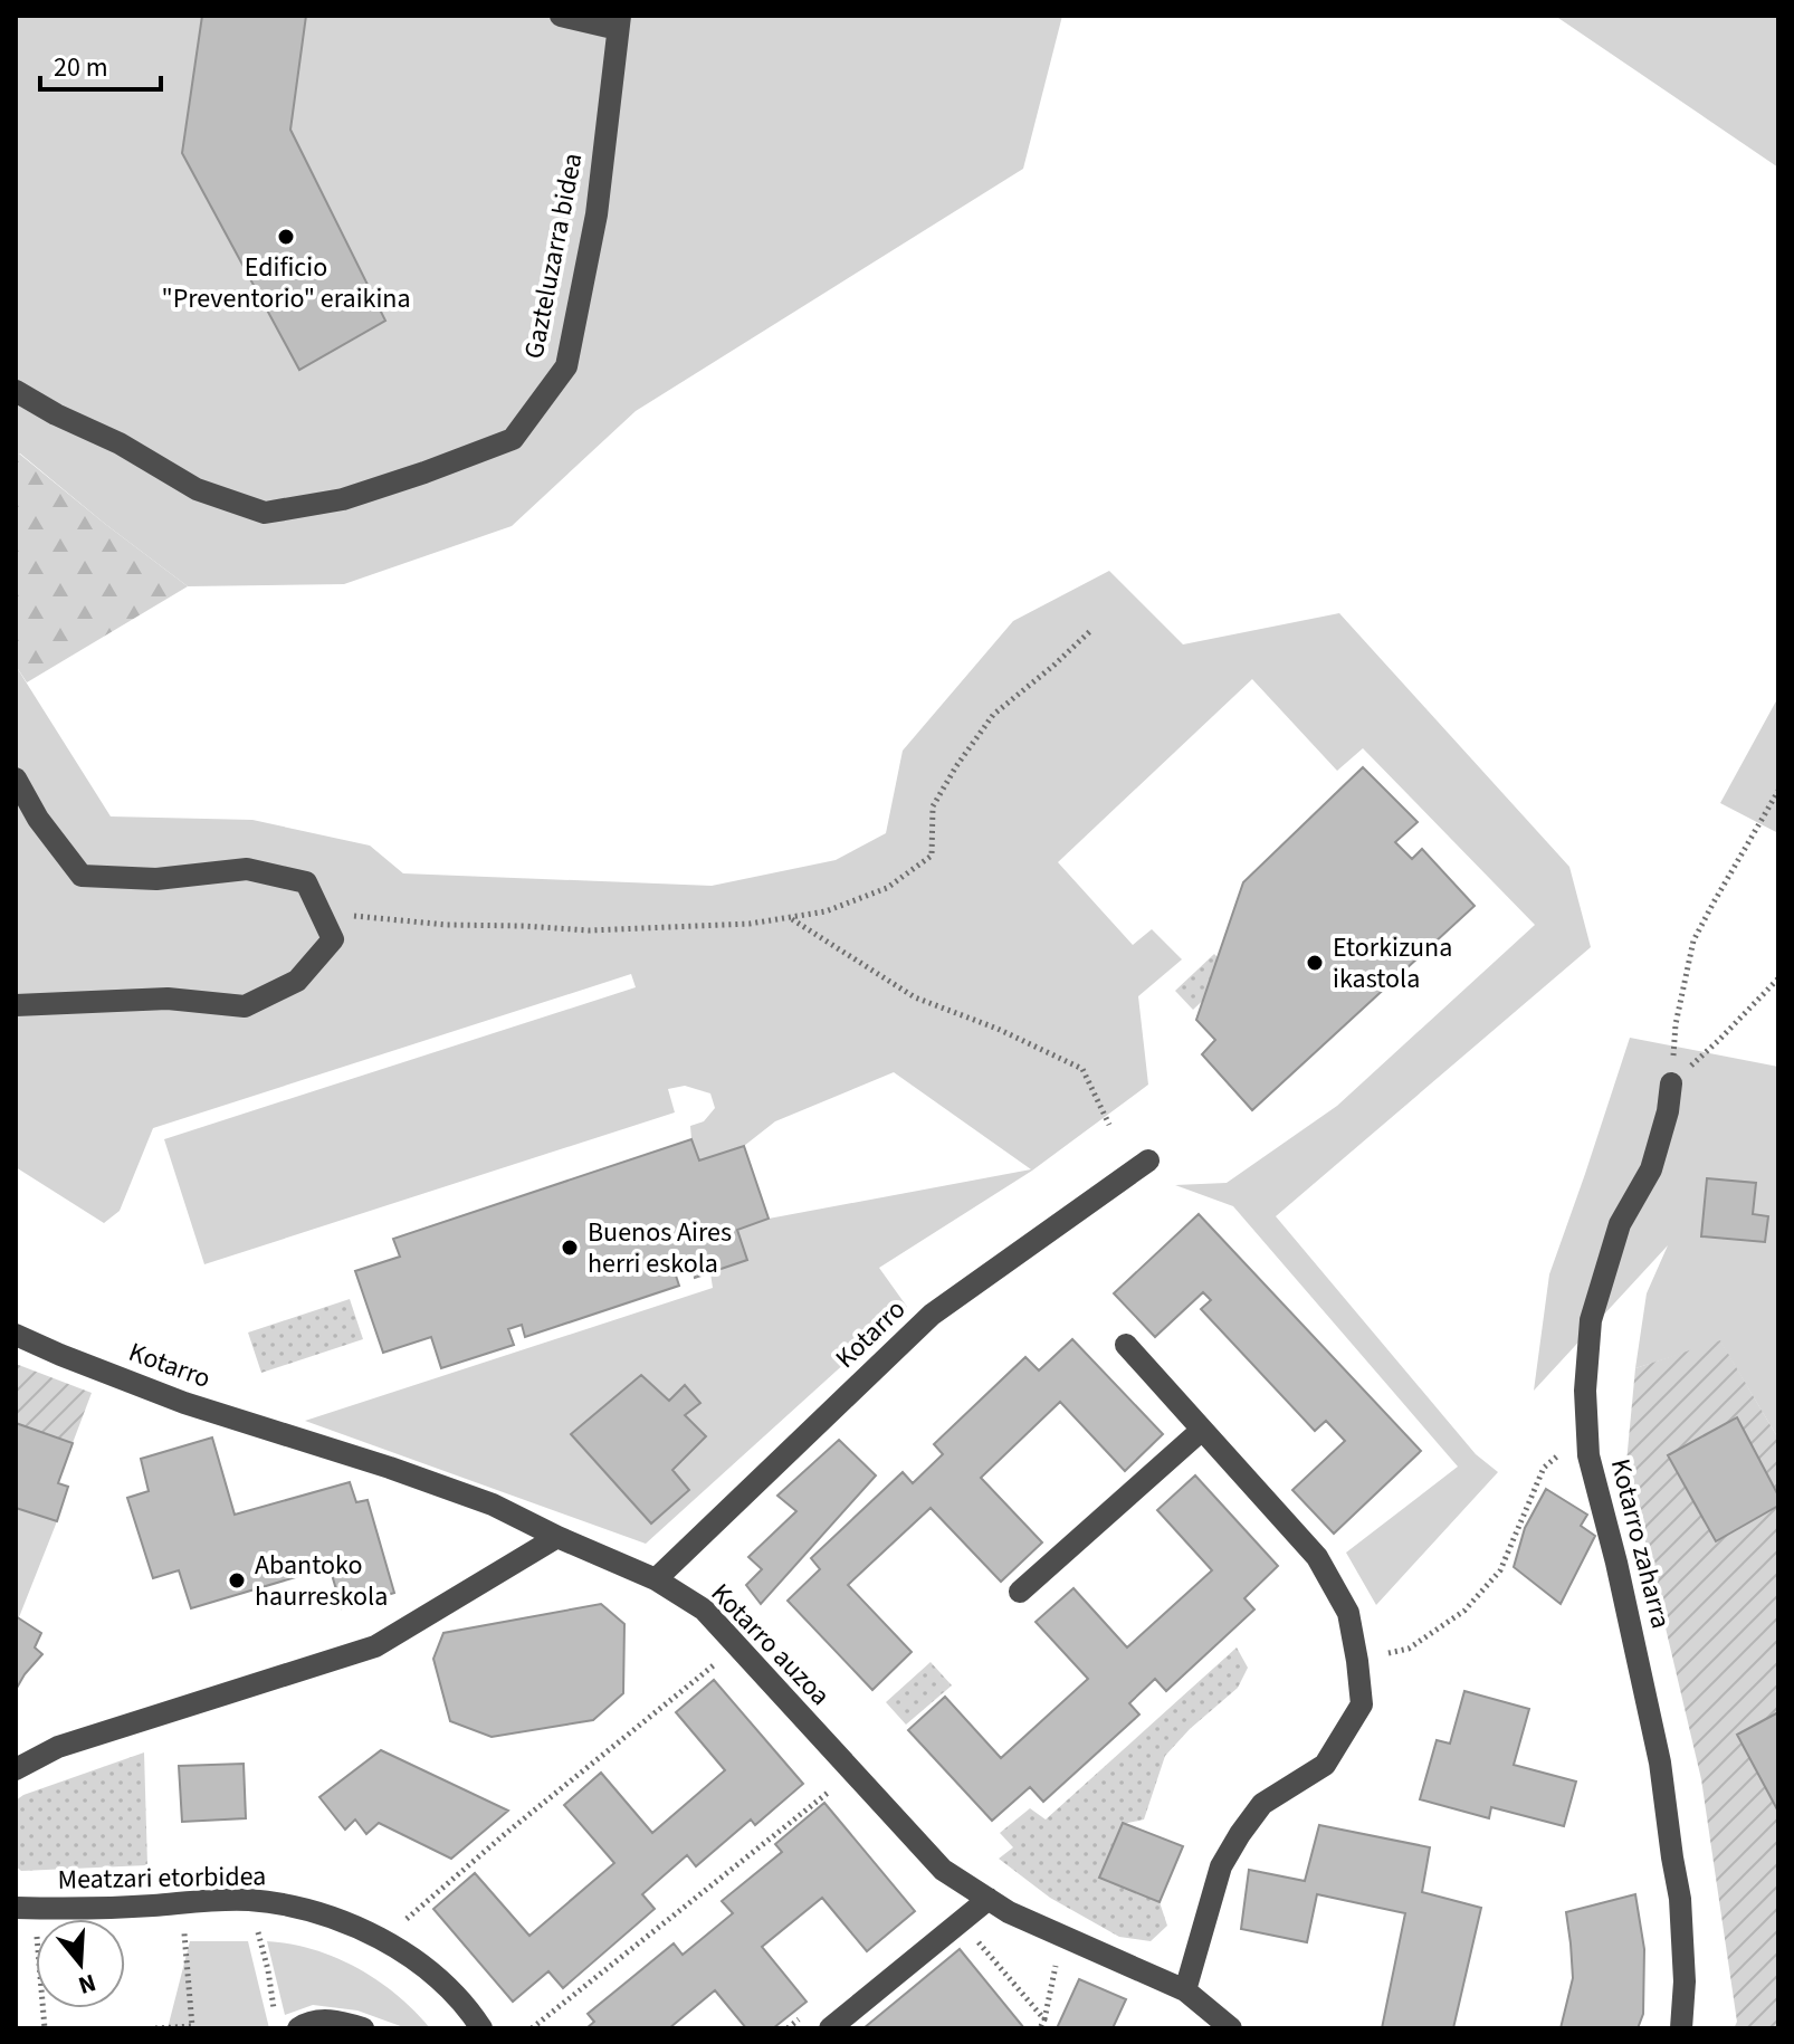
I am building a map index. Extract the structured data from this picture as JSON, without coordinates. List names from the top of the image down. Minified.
{"streets":{"street":["Gazteluzarra bidea","Kotarro","Kotarro zaharra","Kotarro auzoa","Meatzari etorbidea"]},"crossings":[["Kotarro","Kotarro auzoa"]],"places":["Edificio \"Preventorio\" eraikina","Etorkizuna ikastola","Buenos Aires herri eskola","Abantoko haurreskola"],"scale_bar":"20 m","north":"bottom"}
